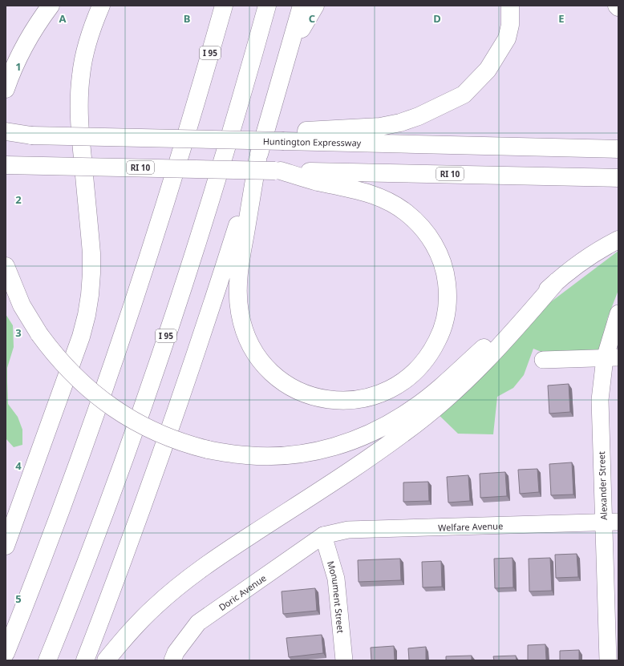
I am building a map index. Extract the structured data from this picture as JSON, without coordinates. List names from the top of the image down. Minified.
{"streets":{"highway":["I 95","Huntington Expressway","RI 10"],"street":["Alexander Street","Welfare Avenue","Doric Avenue","Monument Street"]},"crossings":[["Alexander Street","Welfare Avenue"],["Welfare Avenue","Doric Avenue"],["Welfare Avenue","Monument Street"],["Doric Avenue","Monument Street"]],"grid":{"columns":["A","B","C","D","E"],"rows":["1","2","3","4","5"]}}
